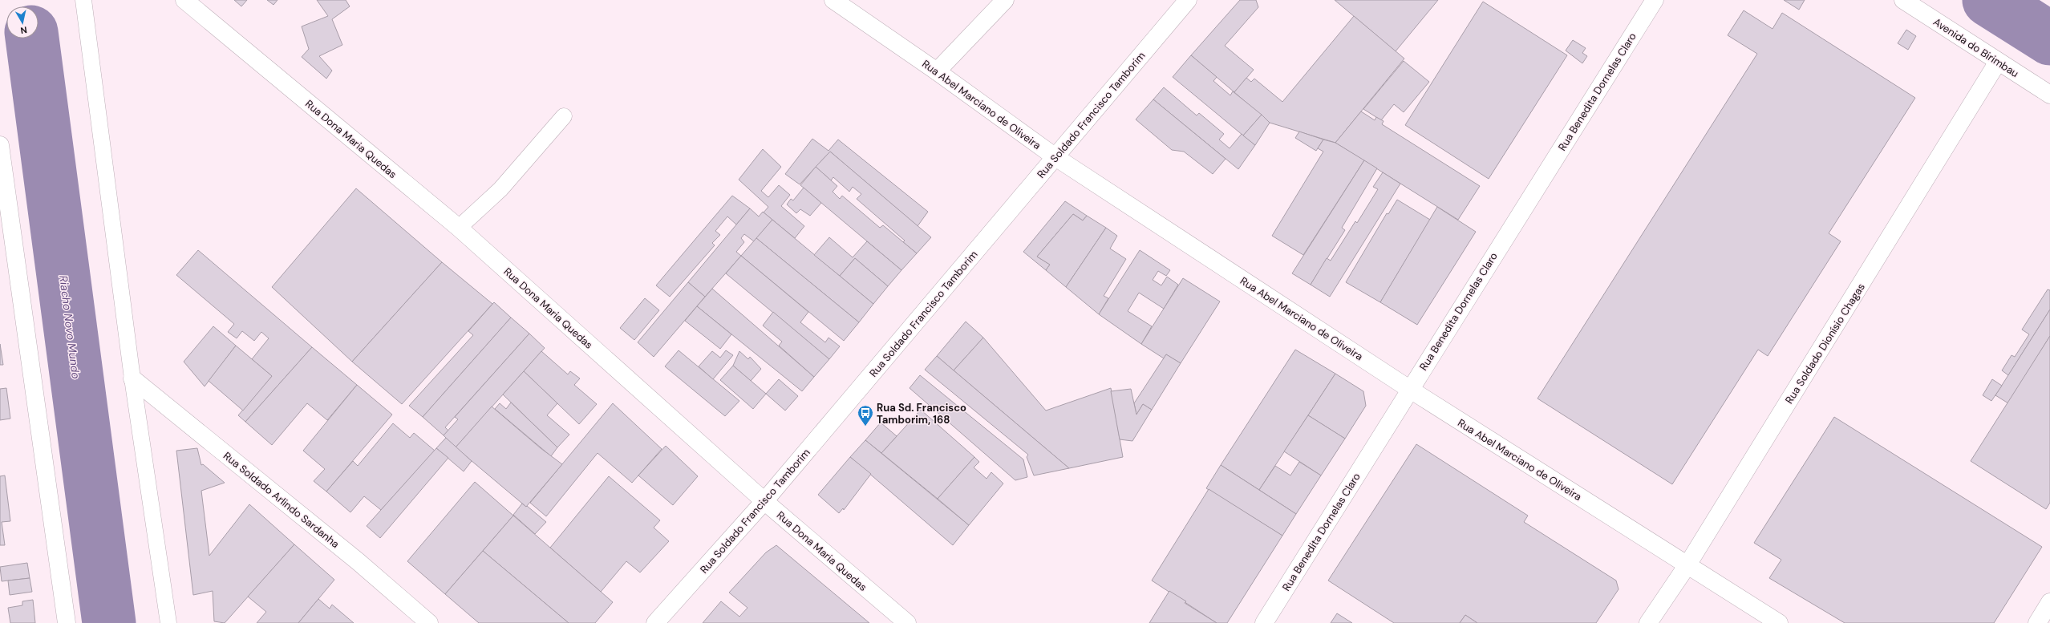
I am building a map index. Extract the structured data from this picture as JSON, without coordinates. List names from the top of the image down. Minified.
{"streets":{"street":["Avenida do Birimbau","Rua Benedita Dornelas Claro","Rua Abel Marciano de Oliveira","Rua Soldado Francisco Tamborim","Rua Dona Maria Quedas","Rua Soldado Dionísio Chagas","Rua Soldado Arlindo Sardanha"]},"crossings":[["Avenida do Birimbau","Rua Soldado Dionísio Chagas"],["Rua Benedita Dornelas Claro","Rua Abel Marciano de Oliveira"],["Rua Abel Marciano de Oliveira","Rua Soldado Francisco Tamborim"],["Rua Abel Marciano de Oliveira","Rua Soldado Dionísio Chagas"],["Rua Soldado Francisco Tamborim","Rua Dona Maria Quedas"]],"water":["Riacho Novo Mundo"],"places":{"bus stop":["Rua Sd. Francisco Tamborim, 168"]},"north":"bottom"}
